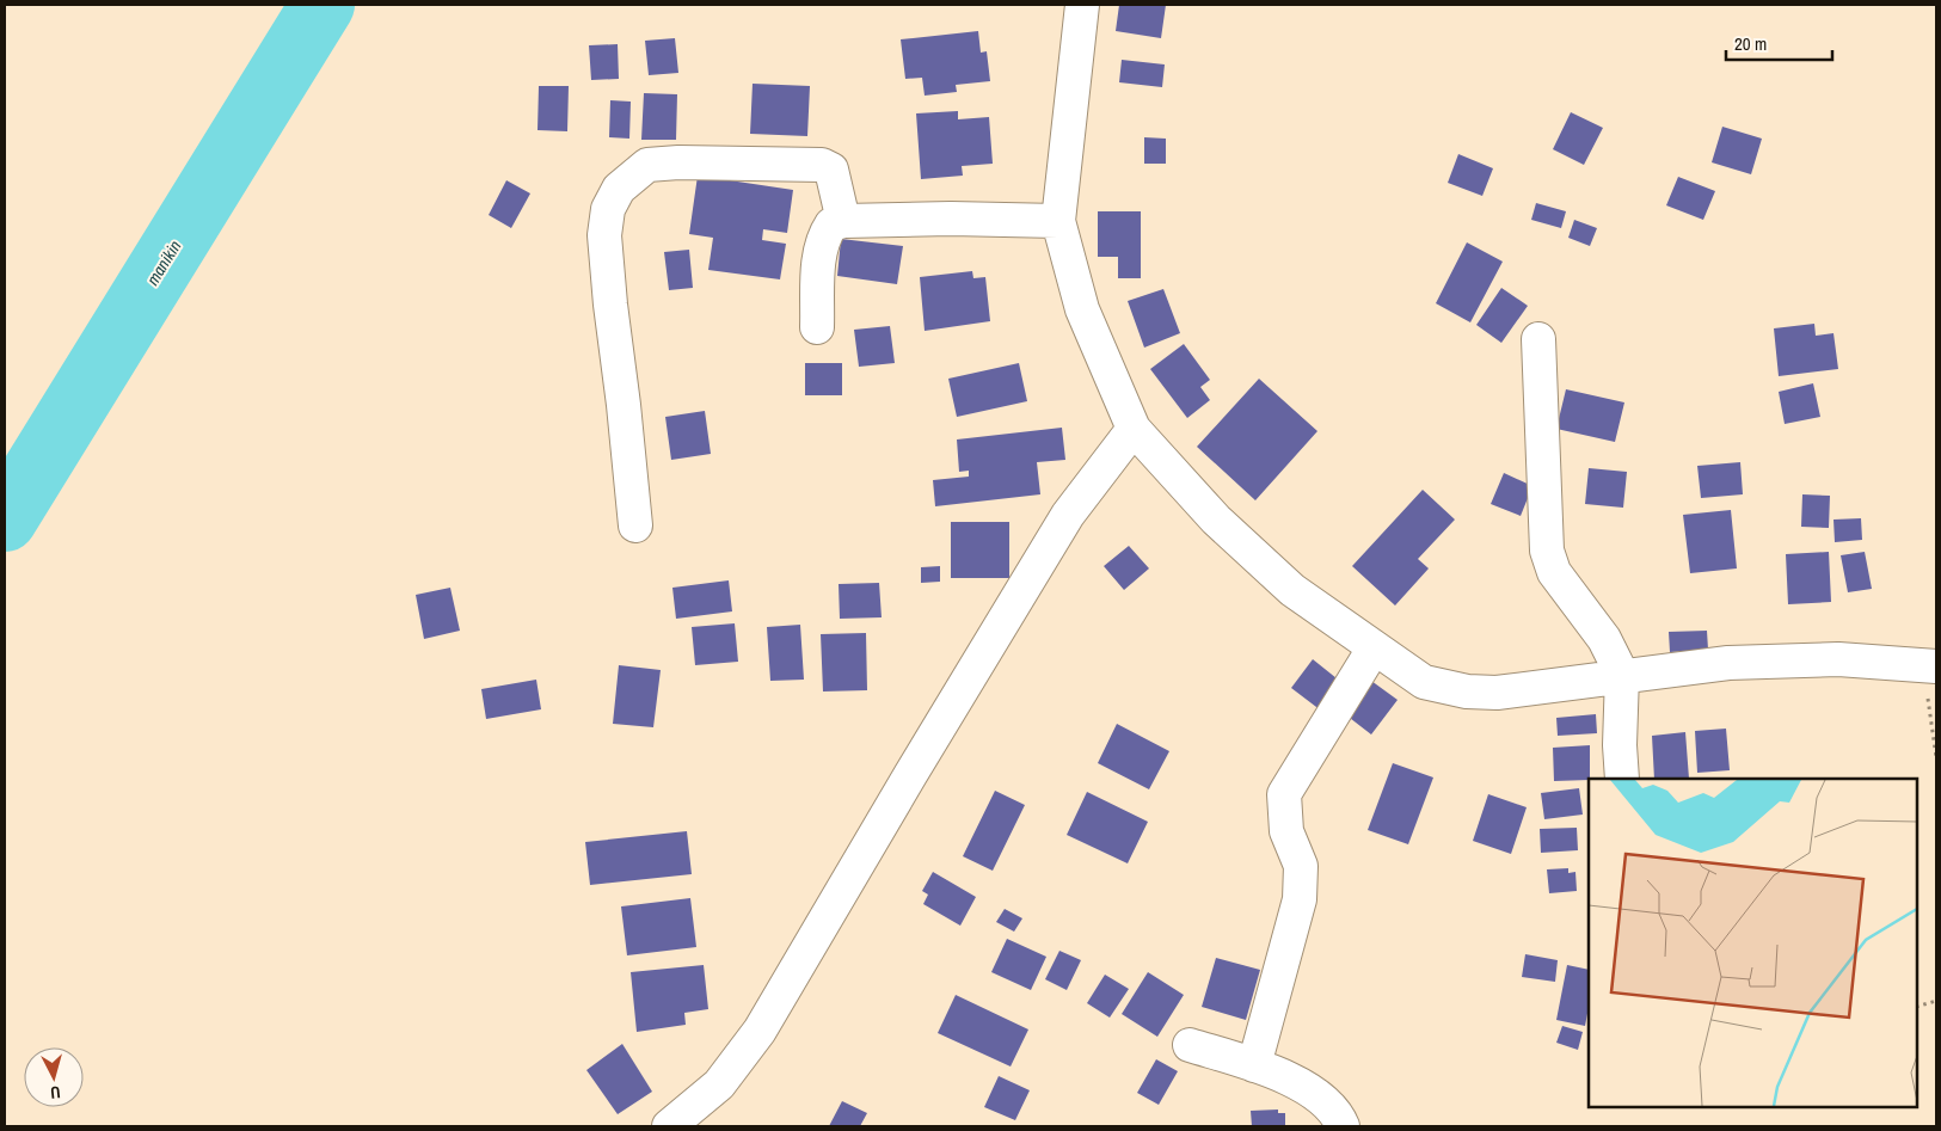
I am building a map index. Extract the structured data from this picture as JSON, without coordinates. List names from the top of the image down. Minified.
{"water":["manikin"],"scale_bar":"20 m","north":"bottom"}
